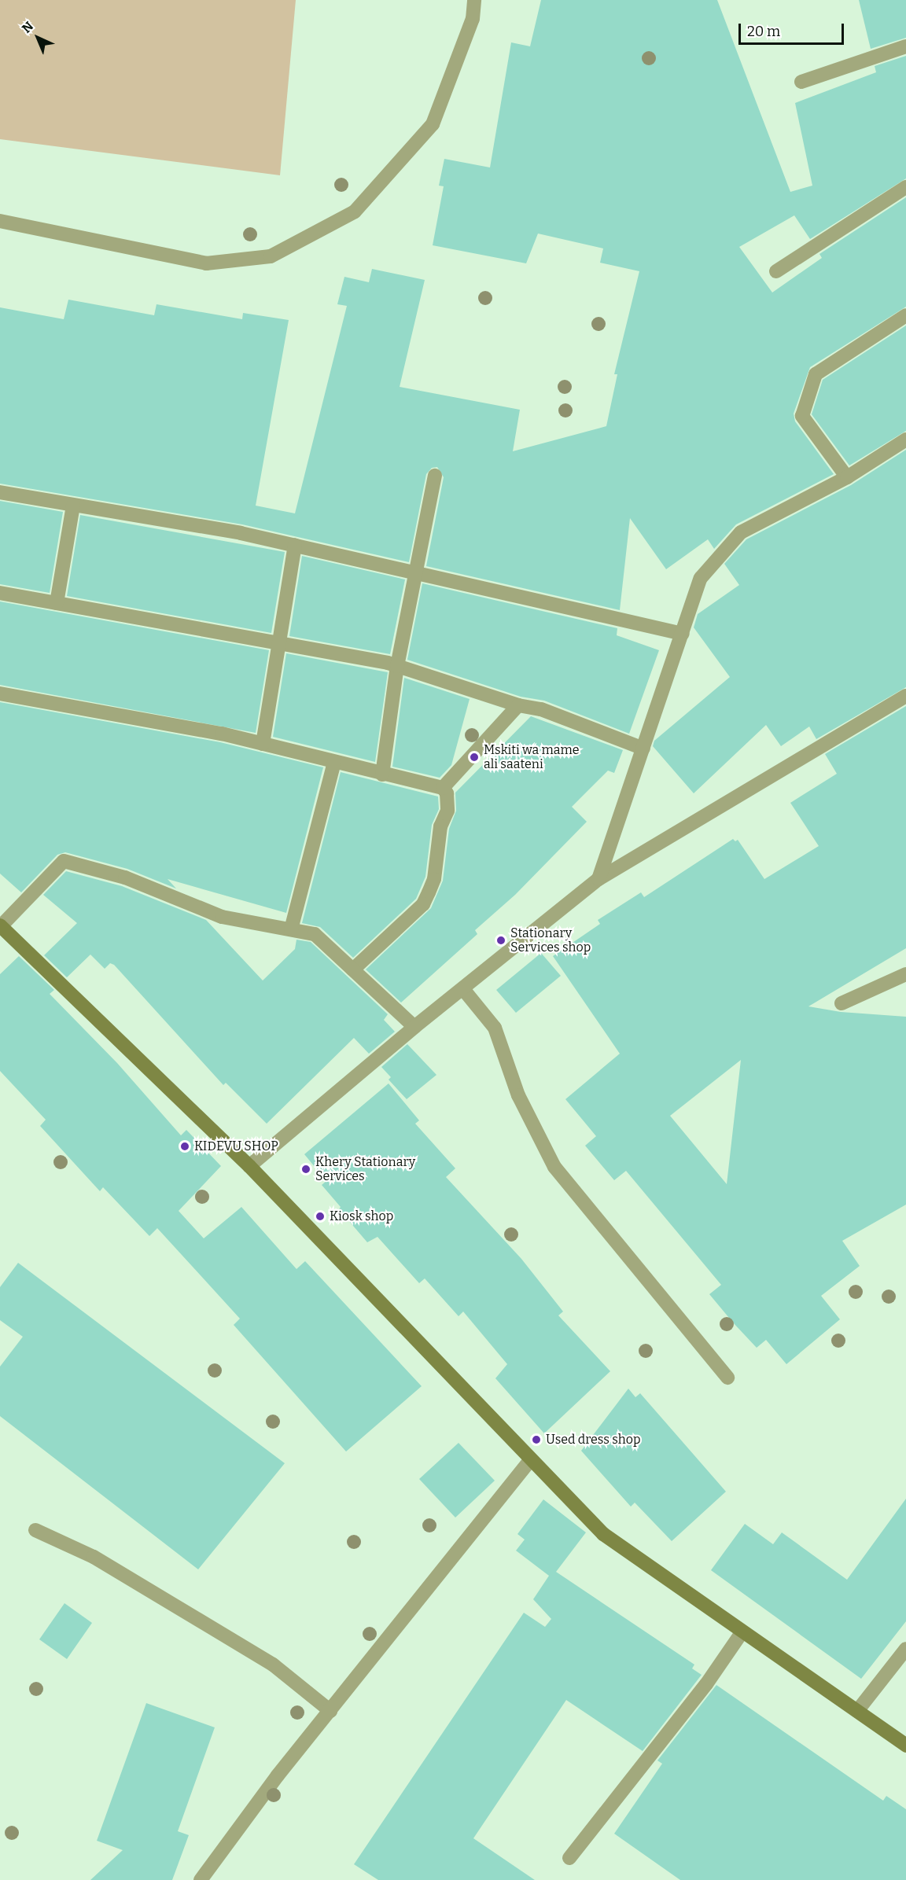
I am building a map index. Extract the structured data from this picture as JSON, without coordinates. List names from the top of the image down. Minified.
{"places":["Mskiti wa mame ali saateni","Stationary Services shop","KIDEVU SHOP","Khery Stationary Services","Kiosk shop","Used dress shop"],"scale_bar":"20 m","north":"top left"}
